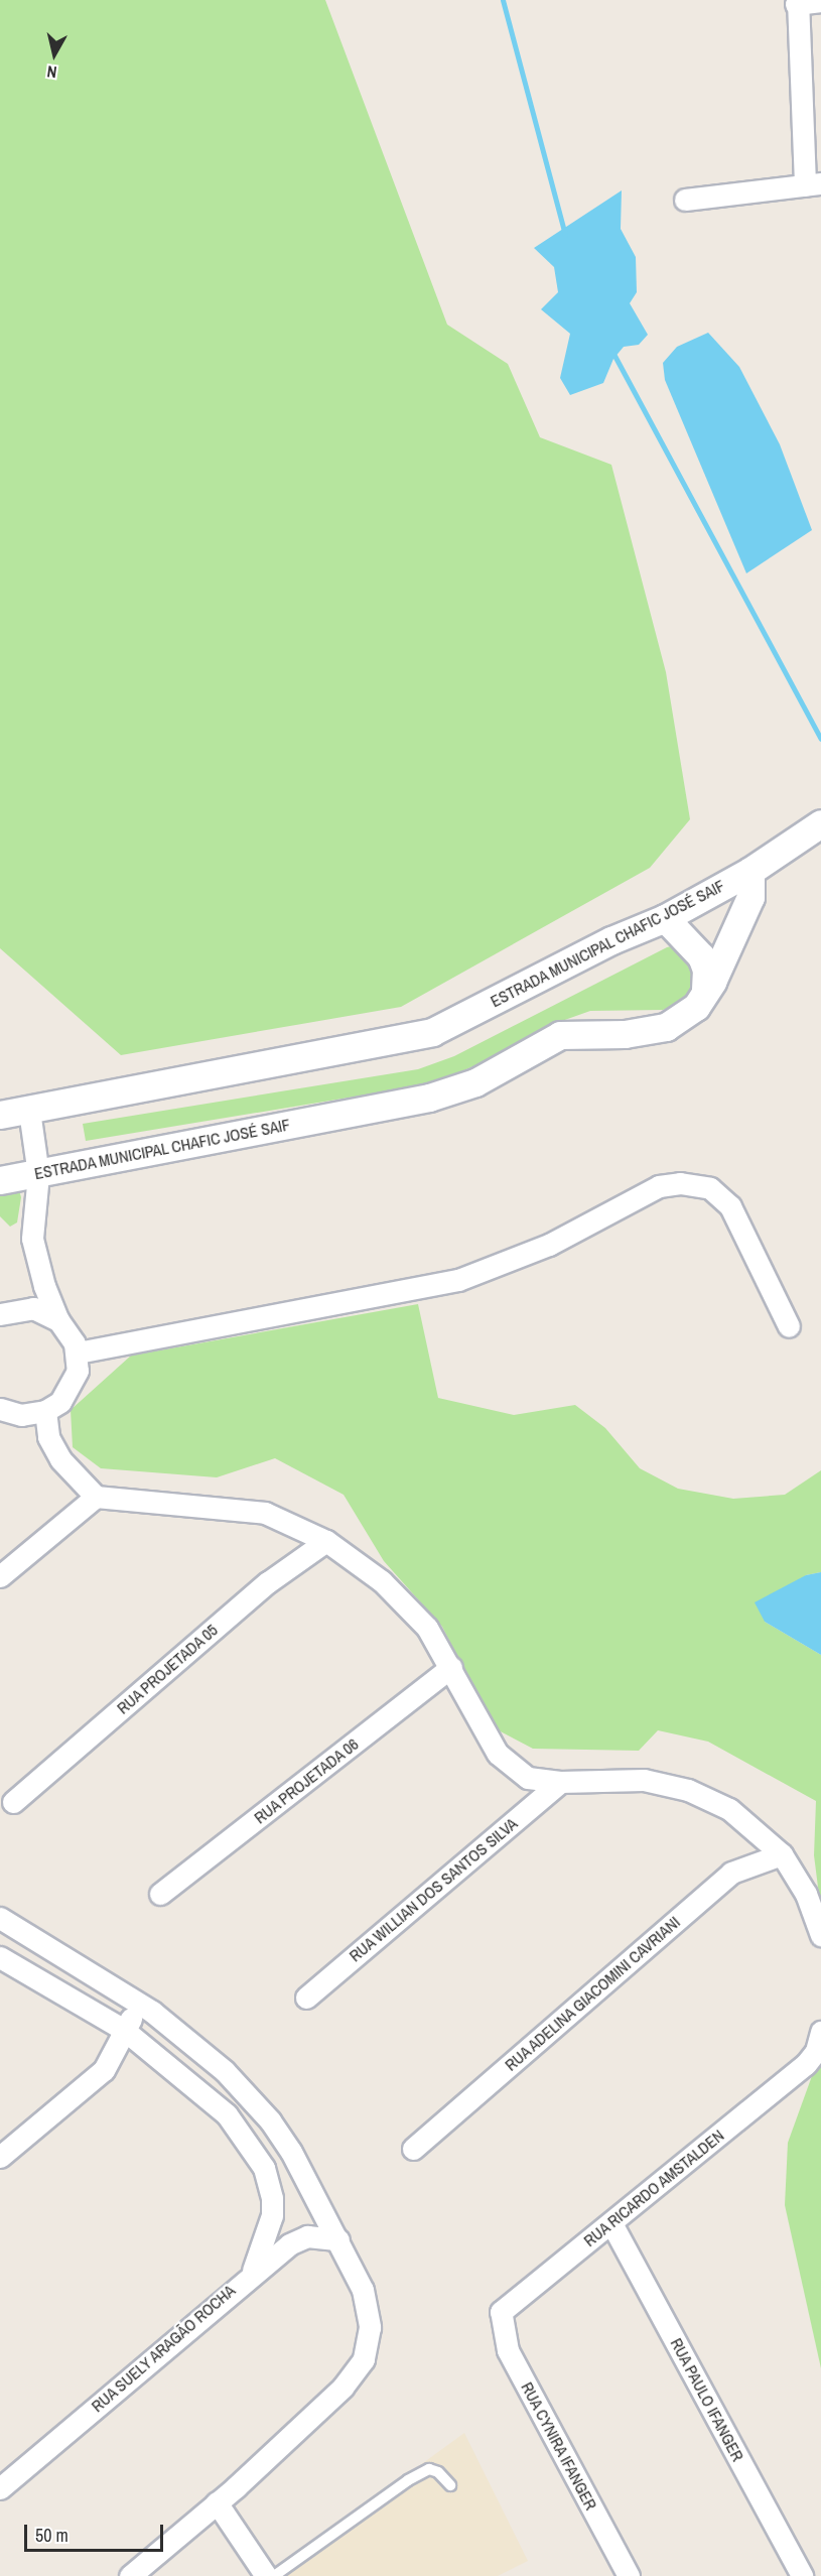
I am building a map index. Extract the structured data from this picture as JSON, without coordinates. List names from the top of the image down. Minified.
{"streets":{"street":["ESTRADA MUNICIPAL CHAFIC JOSÉ SAIF","RUA PROJETADA 05","RUA PROJETADA 06","RUA WILLIAN DOS SANTOS SILVA","RUA ADELINA GIACOMINI CAVRIANI","RUA RICARDO AMSTALDEN","RUA SUELY ARAGÃO ROCHA","RUA PAULO IFANGER","RUA CYNIRA IFANGER"]},"crossings":[["RUA RICARDO AMSTALDEN","RUA PAULO IFANGER"],["RUA RICARDO AMSTALDEN","RUA CYNIRA IFANGER"]],"scale_bar":"50 m","north":"bottom"}
